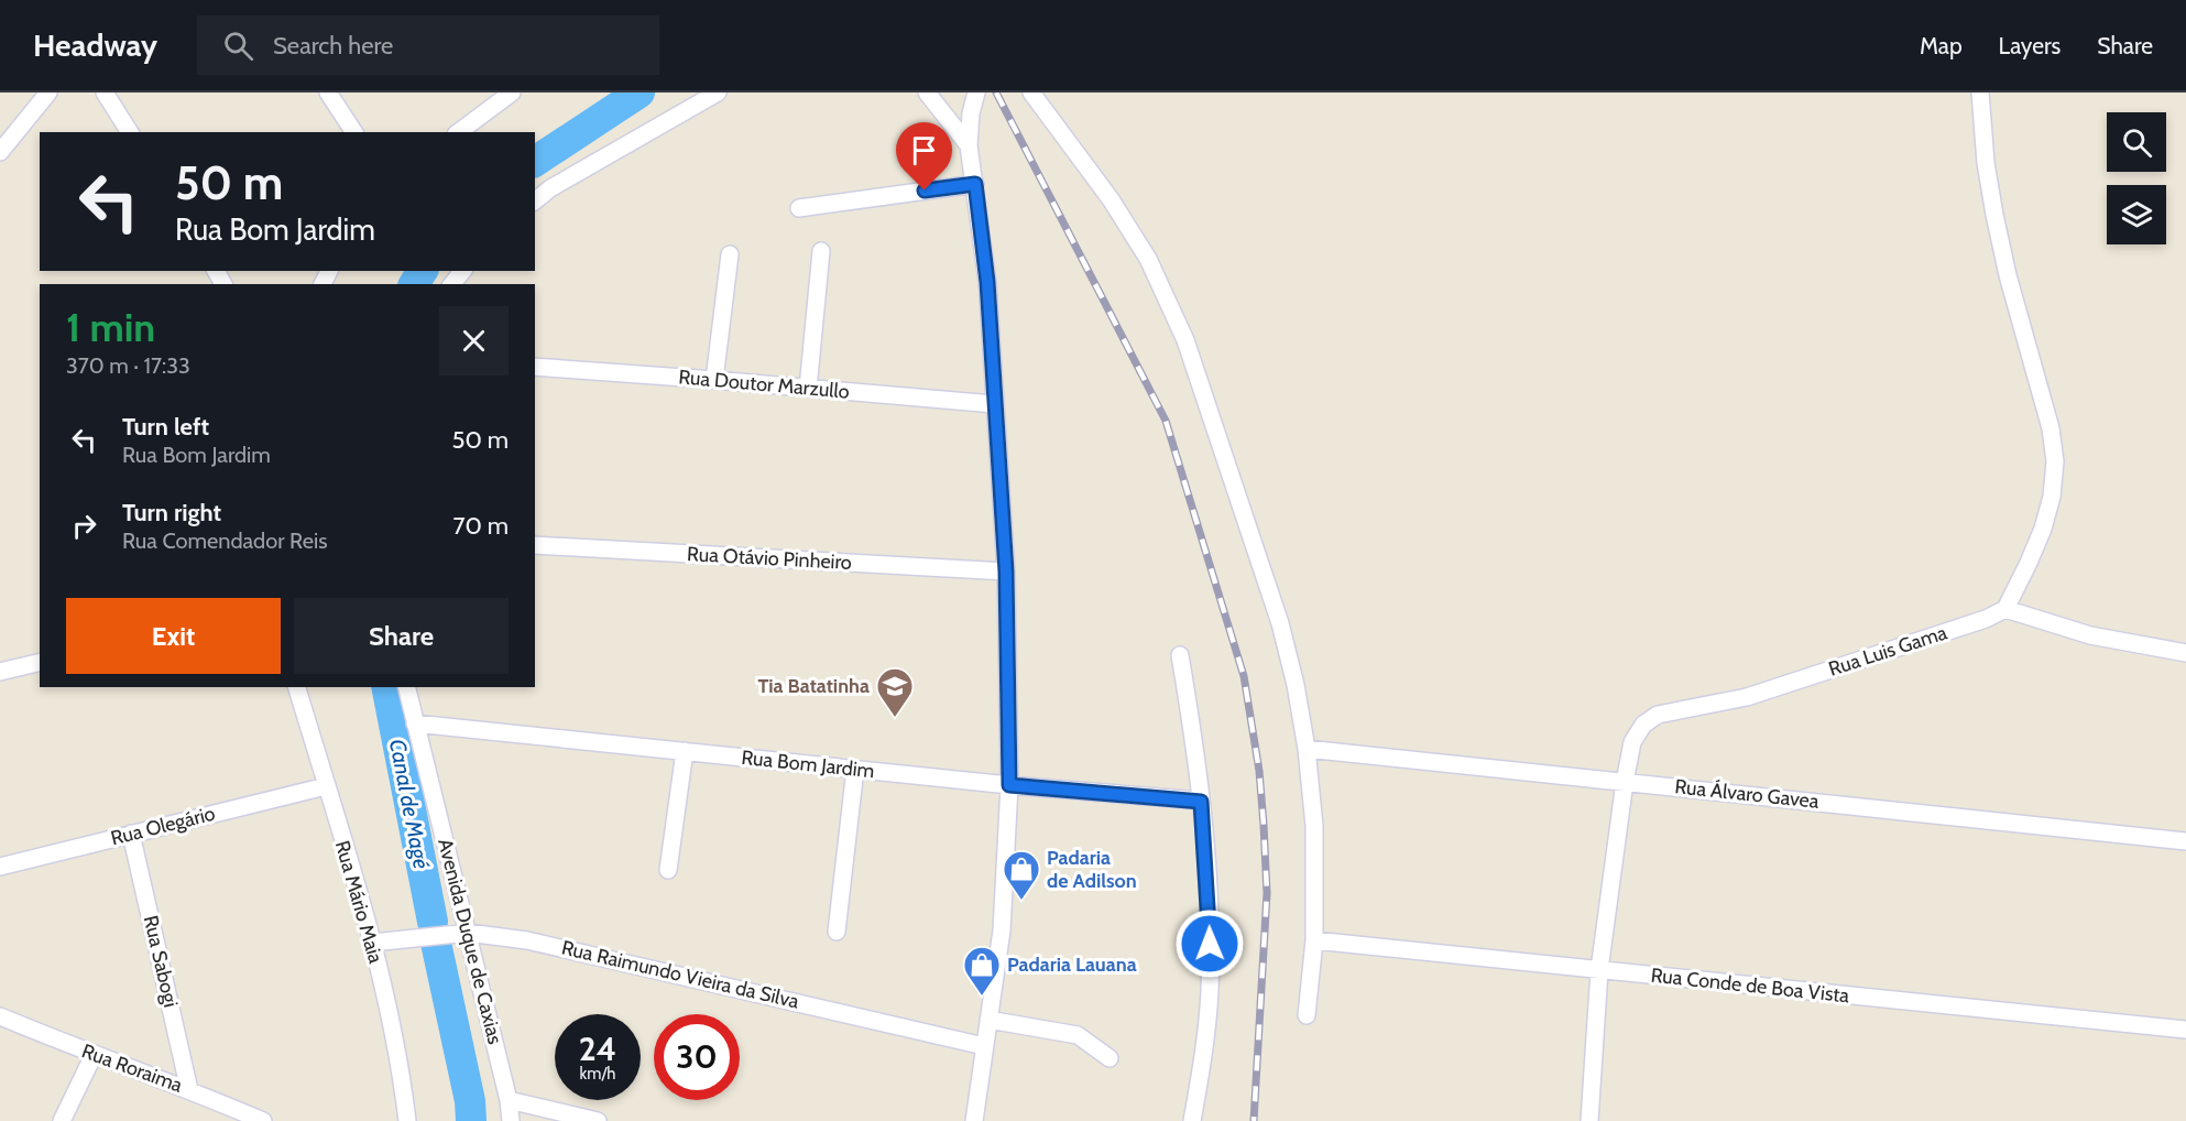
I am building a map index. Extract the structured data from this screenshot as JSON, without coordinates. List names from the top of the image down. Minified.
{"streets":{"street":["Rua Doutor Marzullo","Rua Otávio Pinheiro","Rua Luis Gama","Rua Bom Jardim","Rua Álvaro Gavea","Rua Olegário","Rua Mário Maia","Avenida Duque de Caxias","Rua Sabogi","Rua Raimundo Vieira da Silva","Rua Conde de Boa Vista","Rua Roraima"]},"crossings":[["Rua Luis Gama","Rua Álvaro Gavea"],["Rua Luis Gama","Rua Conde de Boa Vista"],["Rua Bom Jardim","Avenida Duque de Caxias"],["Rua Olegário","Rua Mário Maia"],["Rua Olegário","Rua Sabogi"],["Rua Mário Maia","Rua Raimundo Vieira da Silva"],["Avenida Duque de Caxias","Rua Raimundo Vieira da Silva"],["Rua Sabogi","Rua Roraima"]],"water":["Canal de Magé"],"places":{"school or university":["Tia Batatinha"],"shop":["Padaria de Adilson","Padaria Lauana"]},"page":{"header":"Headway","search":"Search here","nav":["Map","Layers","Share"],"turn":["50 m","Rua Bom Jardim"],"heading":["1 min","370 m · 17:33"],"list":[{"name":"Turn left","note":"Rua Bom Jardim","value":"50 m"},{"name":"Turn right","note":"Rua Comendador Reis","value":"70 m"}],"buttons":["Exit","Share"],"speed":"24 km/h","limit":"30"}}
